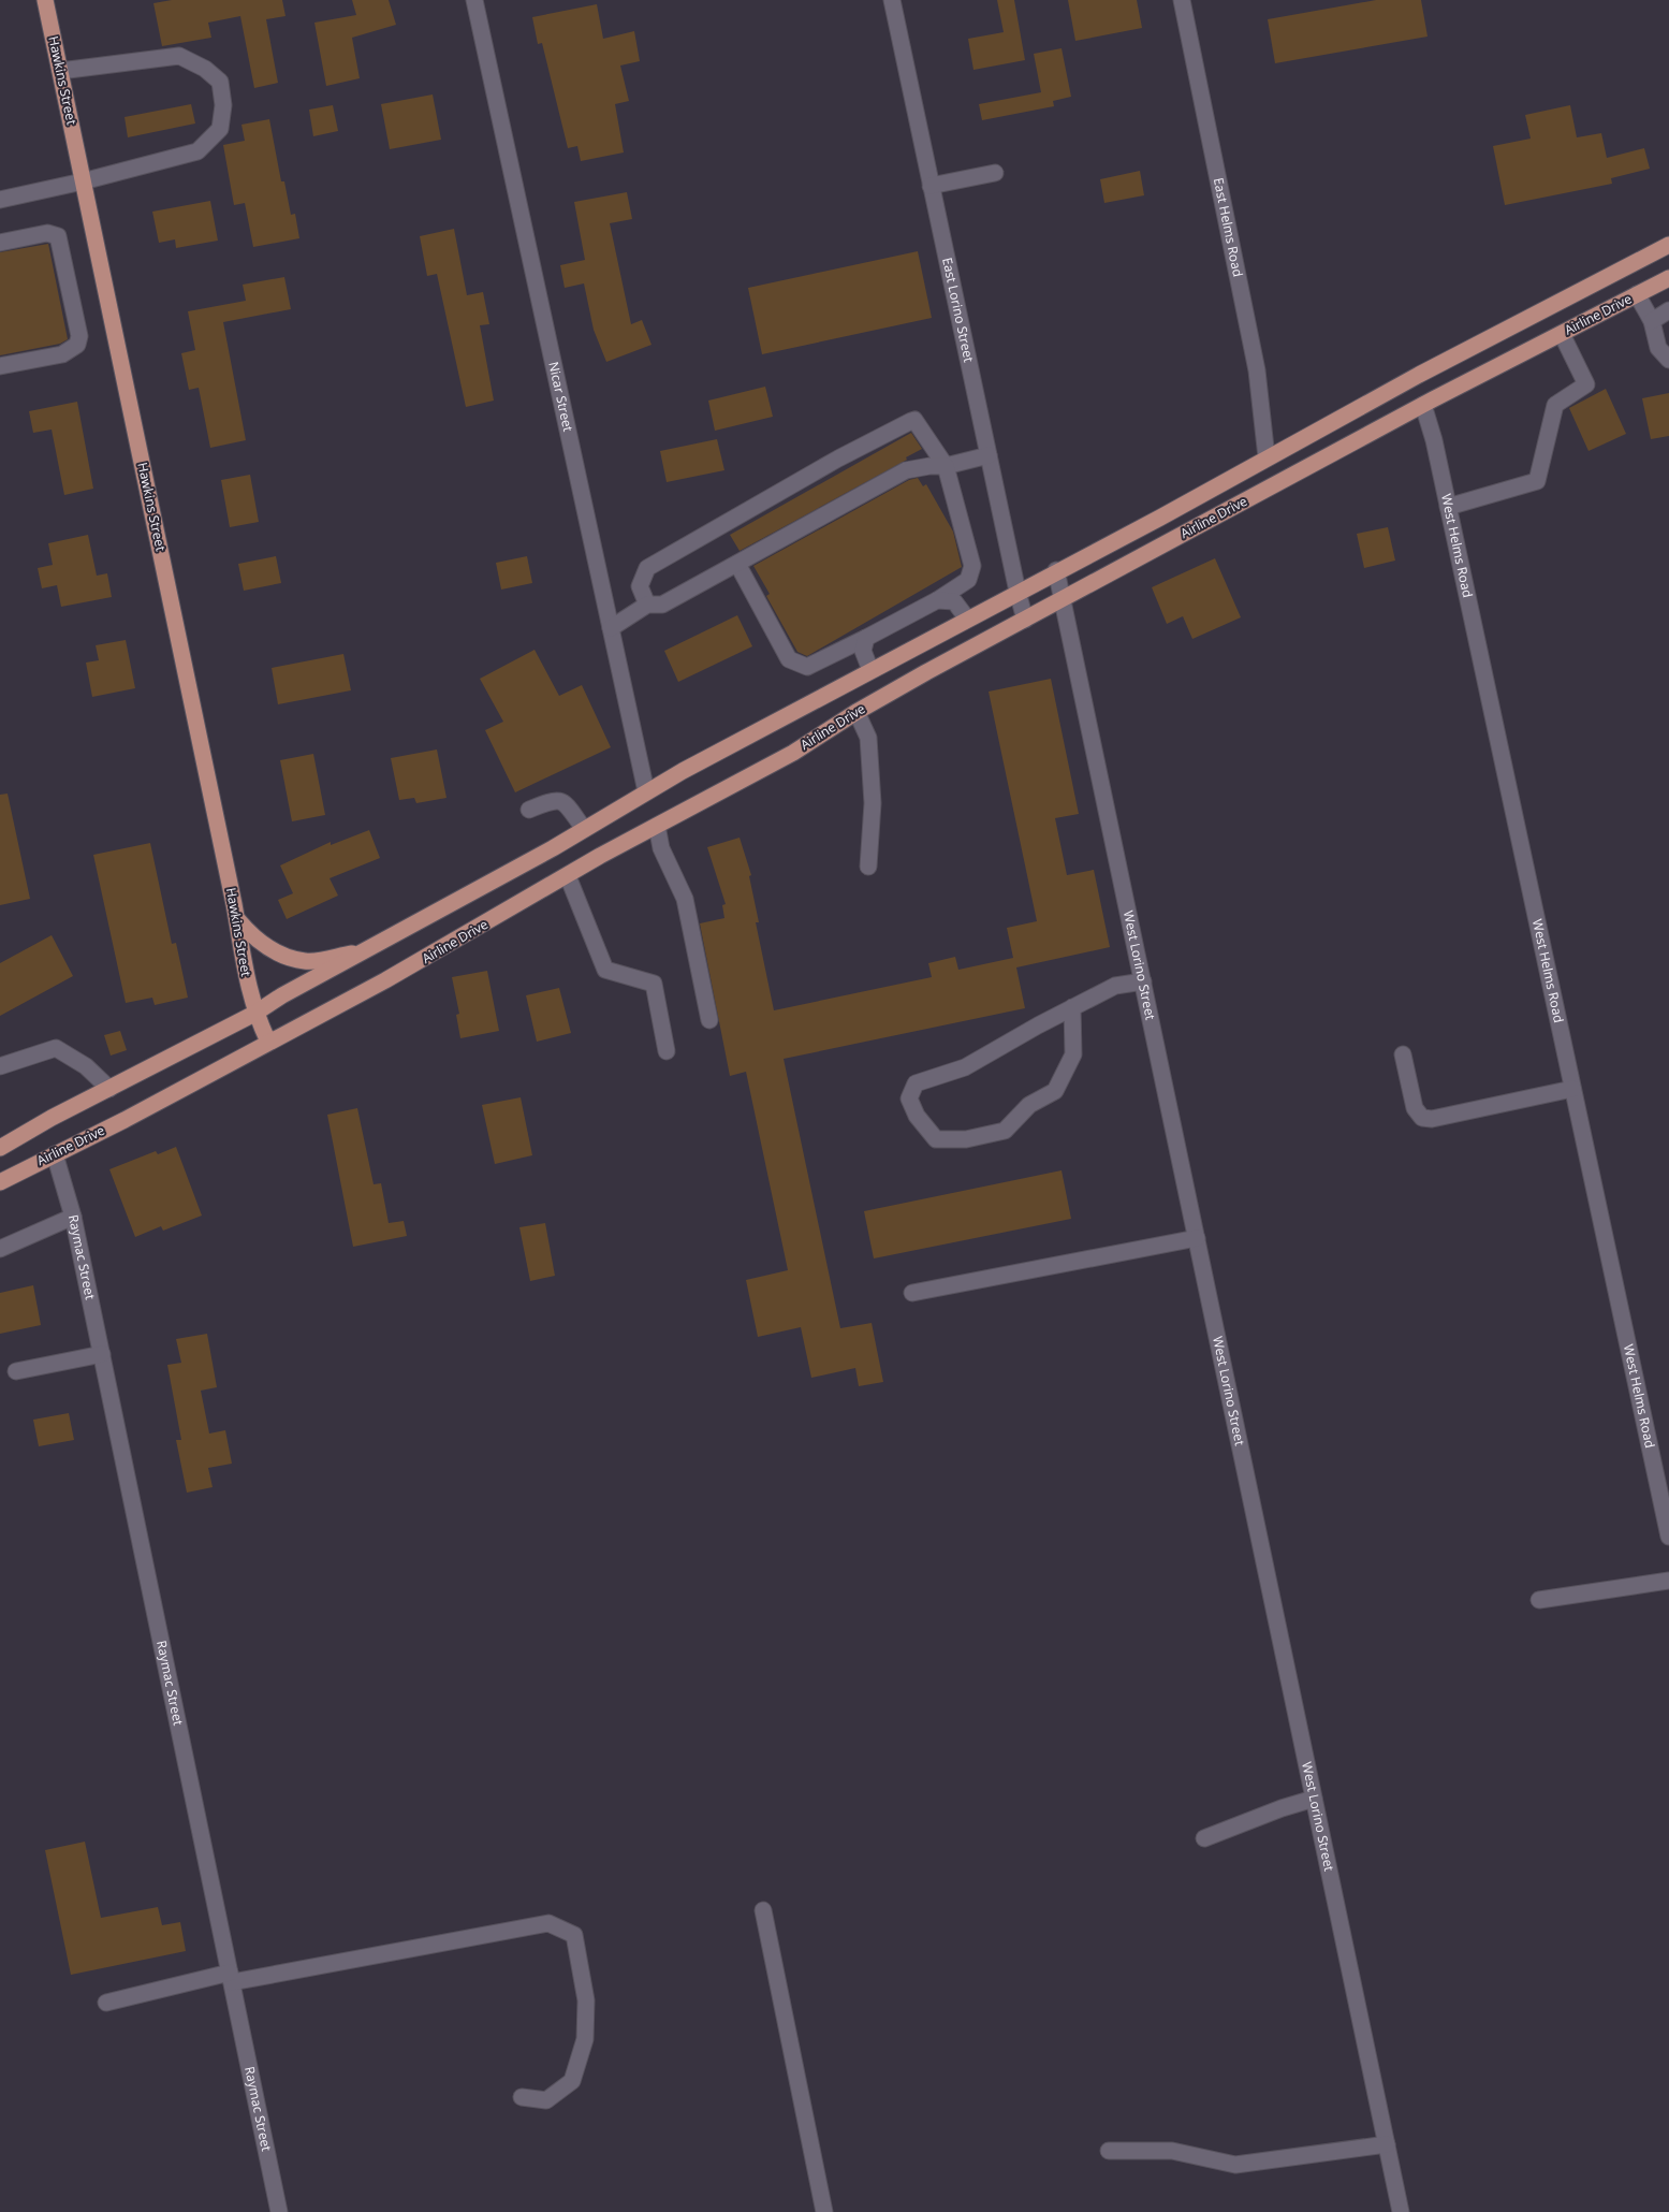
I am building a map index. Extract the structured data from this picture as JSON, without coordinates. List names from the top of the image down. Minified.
{"streets":{"main road":["Hawkins Street","Airline Drive"],"street":["East Helms Road","East Lorino Street","Nicar Street","West Helms Road","West Lorino Street","Raymac Street"]},"crossings":[["Hawkins Street","Airline Drive"],["East Helms Road","Airline Drive"],["East Lorino Street","Airline Drive"],["Airline Drive","Nicar Street"],["Airline Drive","West Helms Road"],["Airline Drive","West Lorino Street"],["Airline Drive","Raymac Street"]]}
